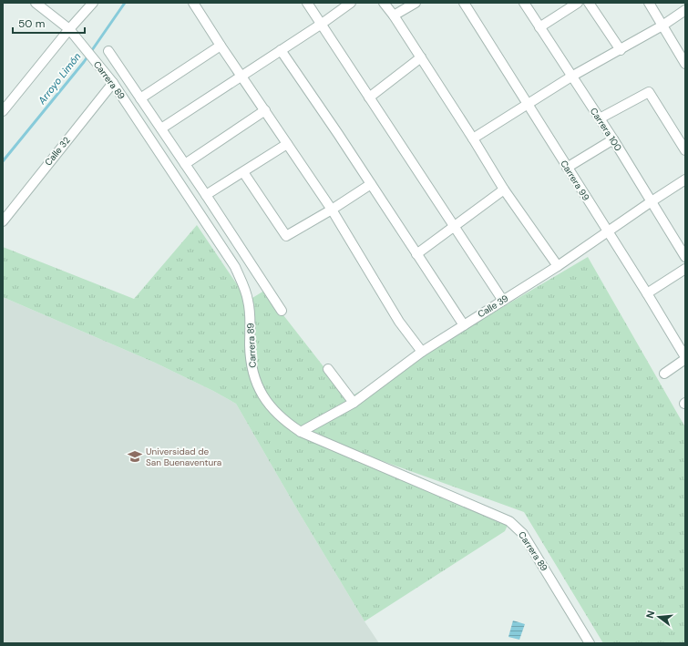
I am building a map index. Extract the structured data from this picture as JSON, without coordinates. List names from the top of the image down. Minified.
{"streets":{"street":["Carrera 89","Carrera 100","Calle 32","Carrera 99","Calle 39"]},"crossings":[["Carrera 89","Calle 32"],["Carrera 89","Calle 39"],["Carrera 100","Calle 39"],["Carrera 99","Calle 39"]],"water":["Arroyo Limón"],"places":{"school or university":["Universidad de San Buenaventura"]},"scale_bar":"50 m","north":"left"}
